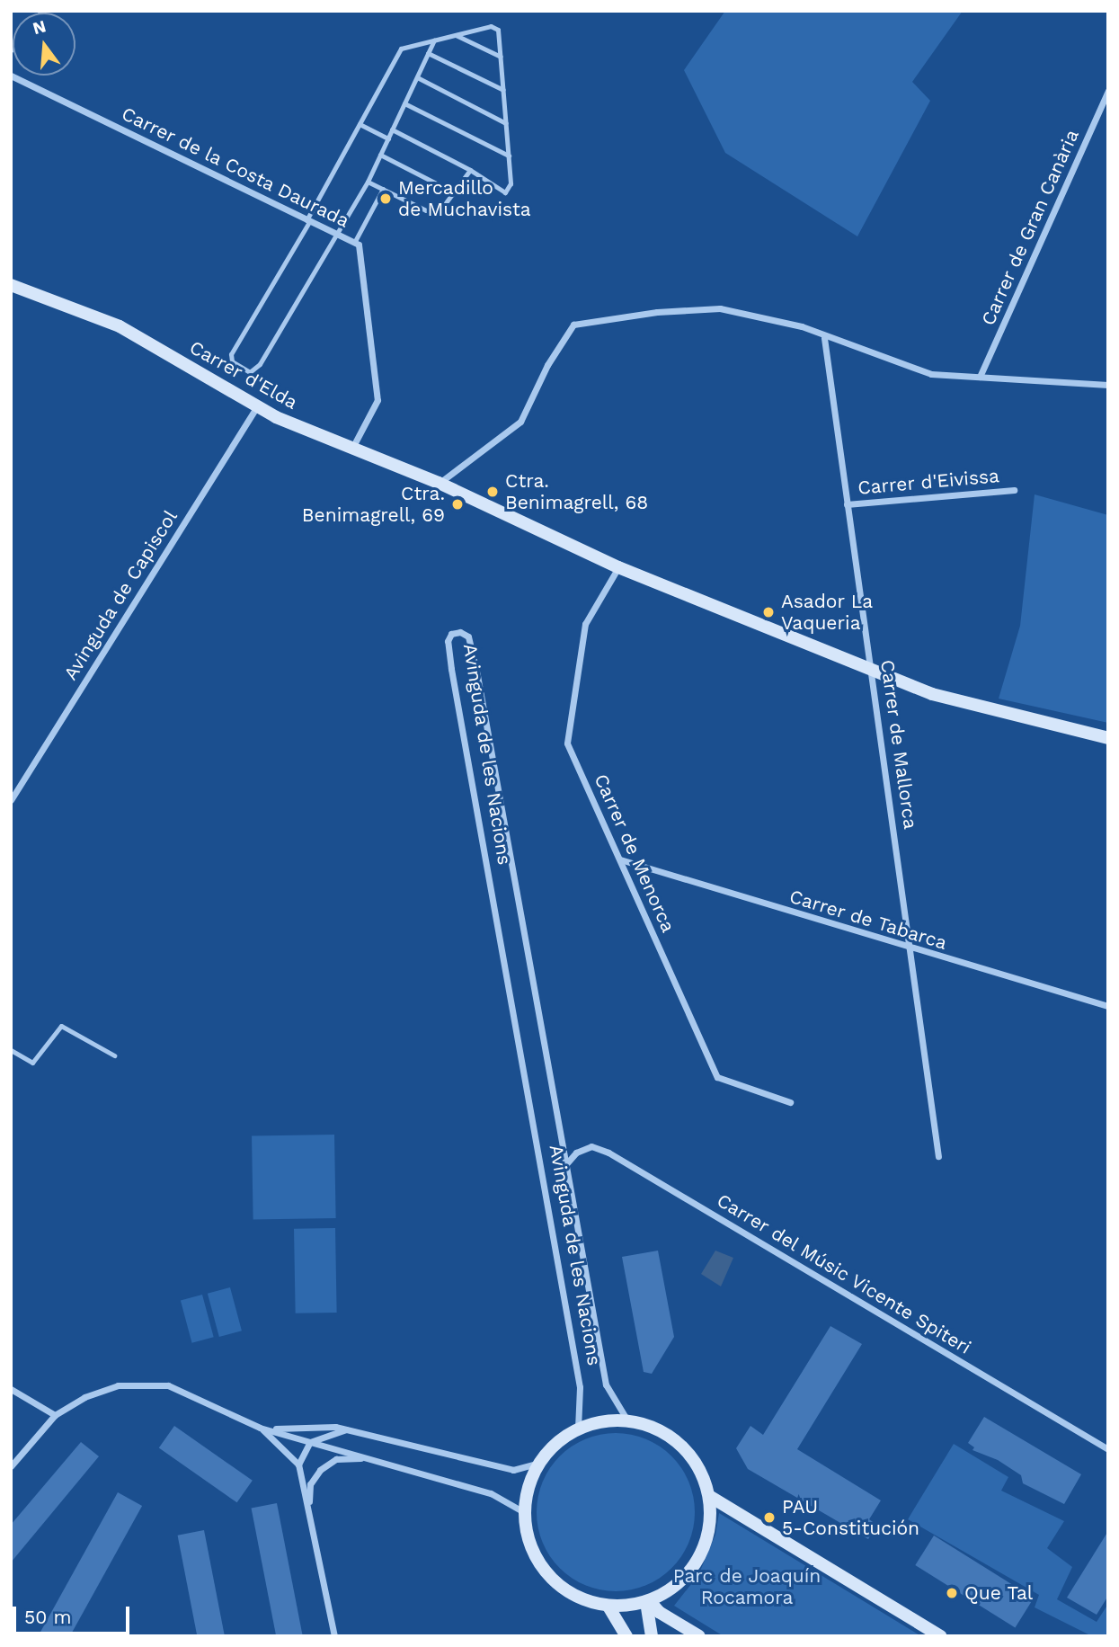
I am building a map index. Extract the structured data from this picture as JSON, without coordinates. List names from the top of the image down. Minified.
{"streets":{"street":["Carrer de la Costa Daurada","Carrer de Gran Canària","Carrer d'Elda","Carrer d'Eivissa","Avinguda de Capiscol","Carrer de Mallorca","Avinguda de les Nacions","Carrer de Menorca","Carrer de Tabarca","Carrer del Músic Vicente Spiteri"]},"crossings":[["Carrer de la Costa Daurada","Carrer d'Elda"],["Carrer d'Elda","Avinguda de Capiscol"],["Carrer d'Elda","Carrer de Mallorca"],["Carrer d'Elda","Carrer de Menorca"],["Carrer d'Eivissa","Carrer de Mallorca"],["Carrer de Mallorca","Carrer de Tabarca"],["Avinguda de les Nacions","Carrer del Músic Vicente Spiteri"],["Carrer de Menorca","Carrer de Tabarca"]],"parks":["Parc de Joaquín Rocamora"],"places":["Mercadillo de Muchavista","Ctra. Benimagrell, 68","Ctra. Benimagrell, 69","Asador La Vaqueria","PAU 5-Constitución","Que Tal"],"scale_bar":"50 m","north":"top"}
